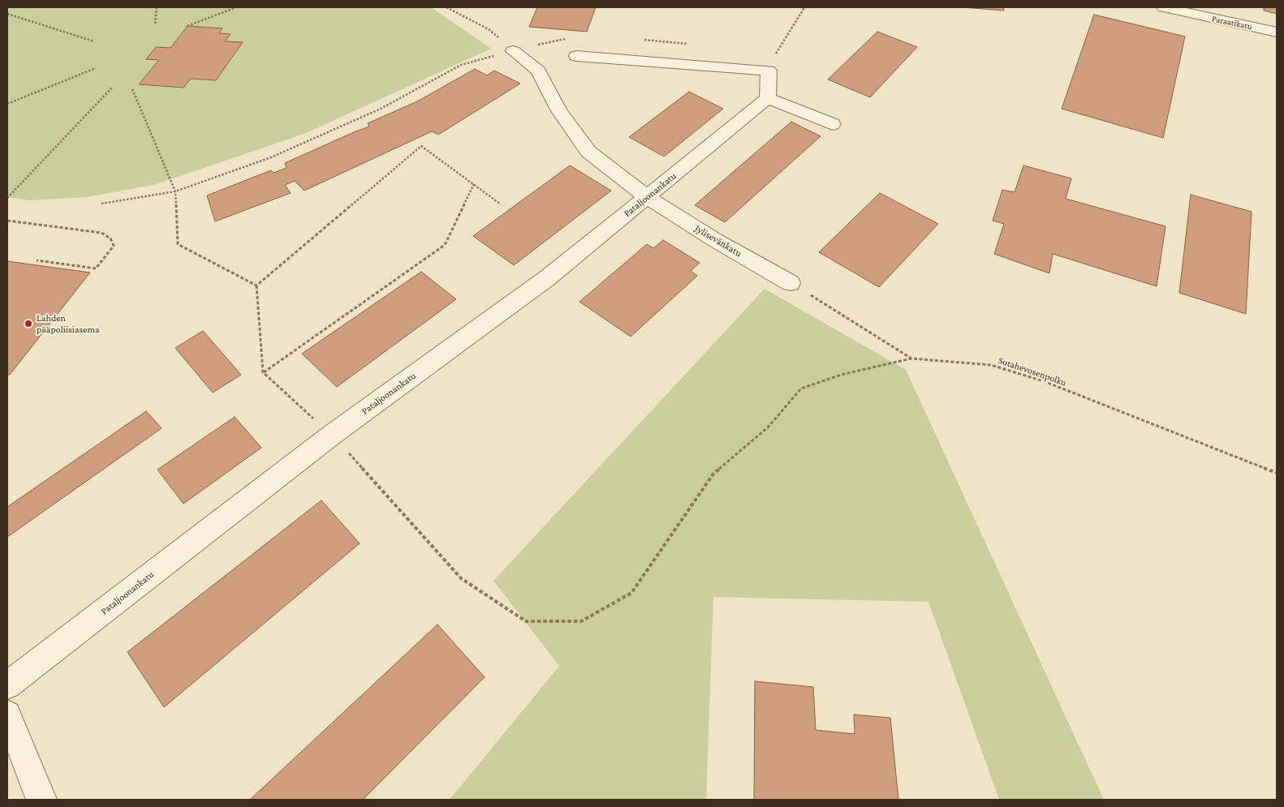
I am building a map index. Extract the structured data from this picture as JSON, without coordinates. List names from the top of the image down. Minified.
{"streets":{"street":["Paraatikatu","Pataljoonankatu","Jylisevänkatu"],"path":["Sotahevosenpolku"]},"crossings":[["Pataljoonankatu","Jylisevänkatu"],["Jylisevänkatu","Sotahevosenpolku"]],"places":["Lahden pääpoliisiasema"]}
